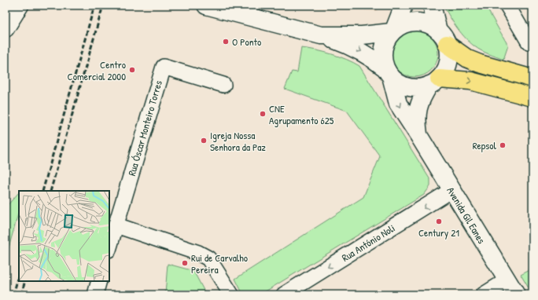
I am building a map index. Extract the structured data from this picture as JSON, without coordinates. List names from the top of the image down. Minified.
{"streets":{"street":["Rua Óscar Monteiro Torres","Avenida Gil Eanes","Rua António Noli"]},"crossings":[["Avenida Gil Eanes","Rua António Noli"]],"one_way":["Rua António Noli"],"places":["O Ponto","Centro Comercial 2000","CNE Agrupamento 625","Igreja Nossa Senhora da Paz","Repsol","Century 21","Rui de Carvalho Pereira"]}
